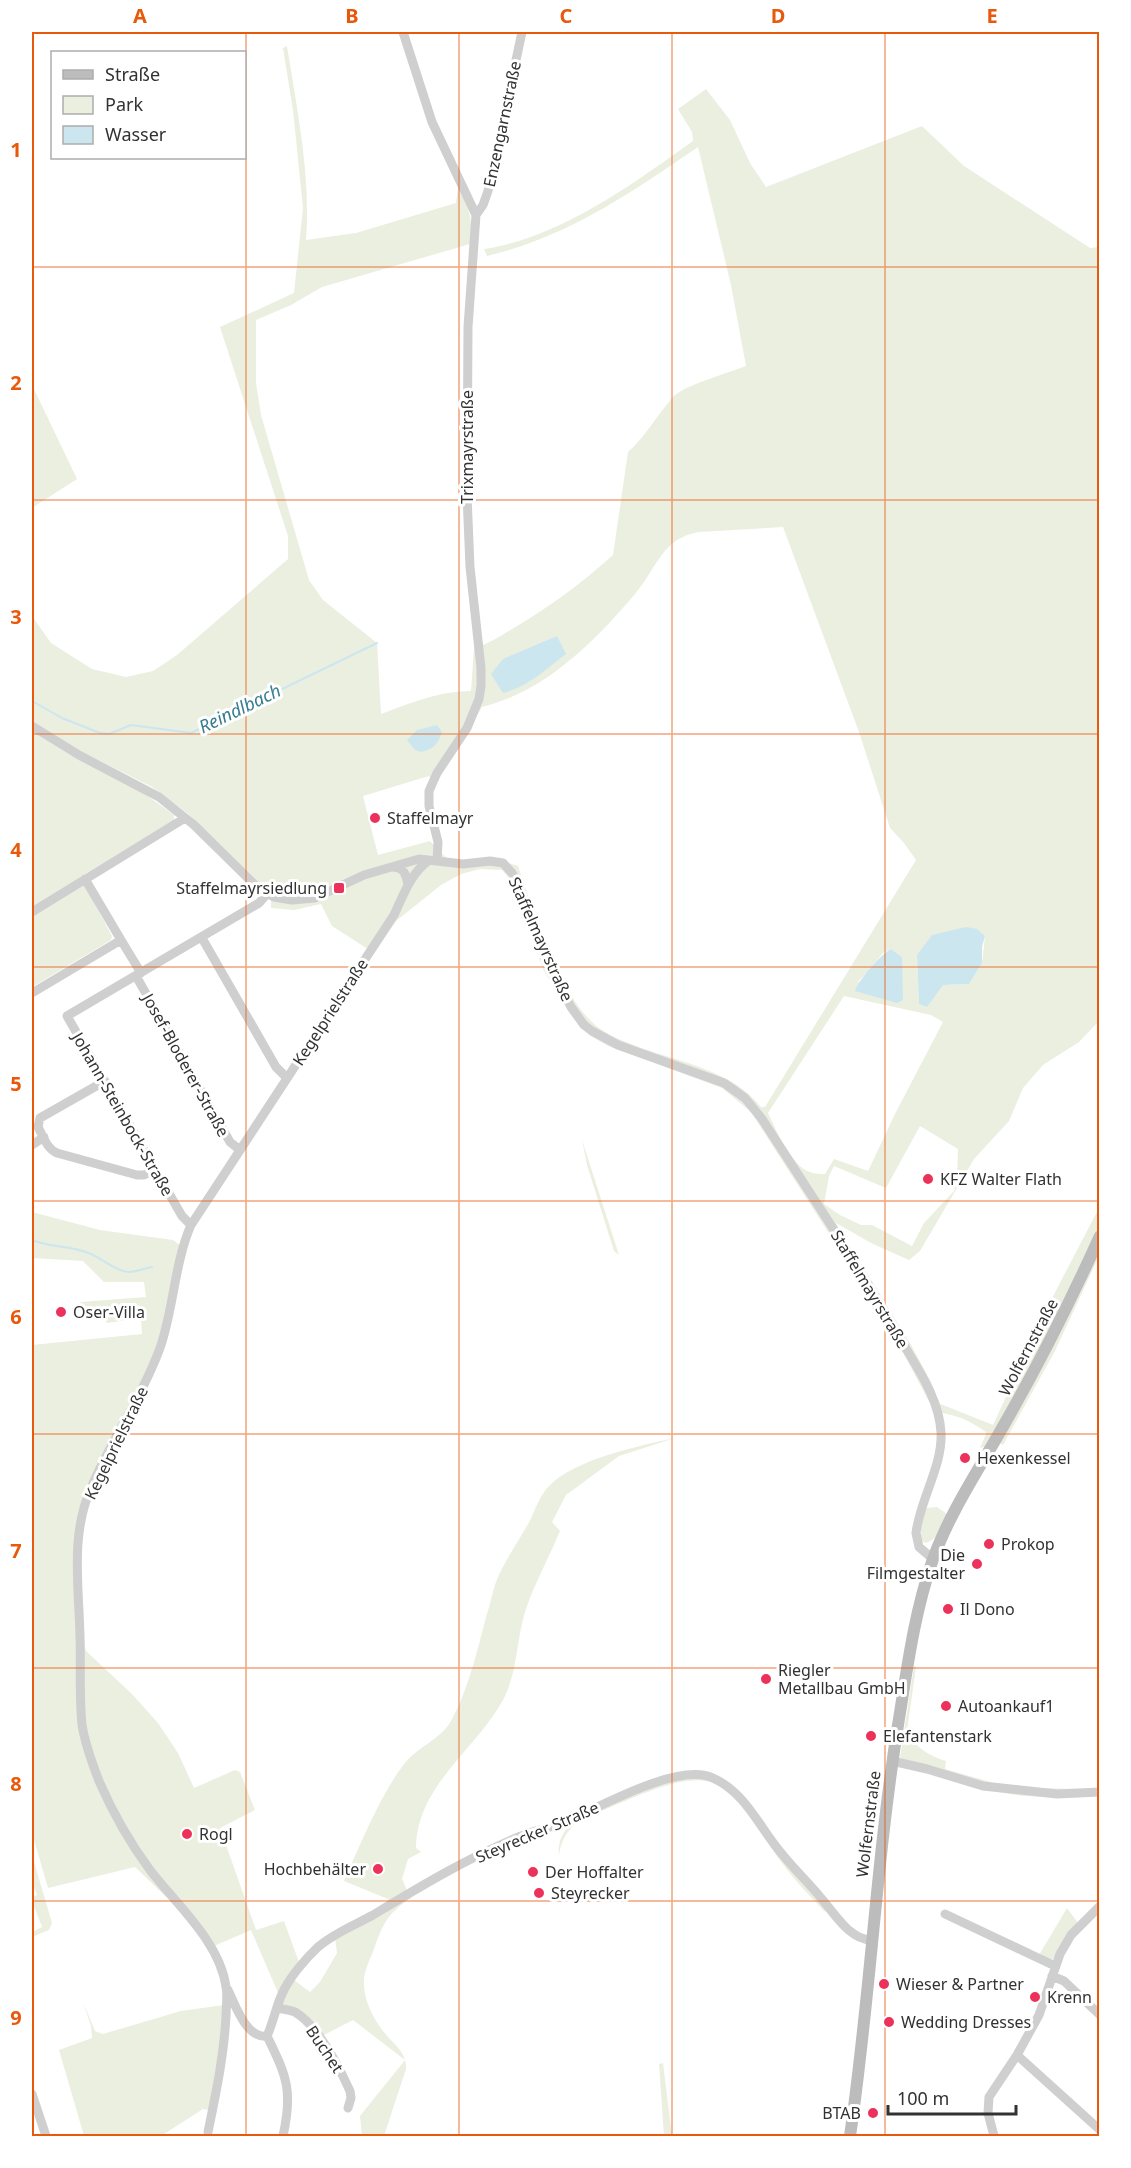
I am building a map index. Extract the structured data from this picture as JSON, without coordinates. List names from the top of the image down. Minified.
{"streets":{"main road":["Wolfernstraße"],"street":["Enzengarnstraße","Trixmayrstraße","Staffelmayrstraße","Kegelprielstraße","Josef-Bloderer-Straße","Johann-Steinbock-Straße","Steyrecker Straße","Buchet"]},"crossings":[["Enzengarnstraße","Trixmayrstraße"],["Trixmayrstraße","Staffelmayrstraße"],["Trixmayrstraße","Kegelprielstraße"],["Staffelmayrstraße","Kegelprielstraße"],["Staffelmayrstraße","Johann-Steinbock-Straße"],["Staffelmayrstraße","Wolfernstraße"],["Kegelprielstraße","Josef-Bloderer-Straße"],["Kegelprielstraße","Johann-Steinbock-Straße"],["Josef-Bloderer-Straße","Johann-Steinbock-Straße"],["Wolfernstraße","Steyrecker Straße"],["Steyrecker Straße","Buchet"]],"water":["Reindlbach"],"places":{"other":["Staffelmayr","KFZ Walter Flath","Oser-Villa","Hexenkessel","Prokop","Die Filmgestalter","Il Dono","Riegler Metallbau GmbH","Autoankauf1","Elefantenstark","Rogl","Hochbehälter","Der Hoffalter","Steyrecker","Wieser & Partner","Krenn","Wedding Dresses","BTAB"],"transit":["Staffelmayrsiedlung"]},"legend":["Straße","Park","Wasser"],"scale_bar":"100 m","grid":{"columns":["A","B","C","D","E"],"rows":["1","2","3","4","5","6","7","8","9"]}}
